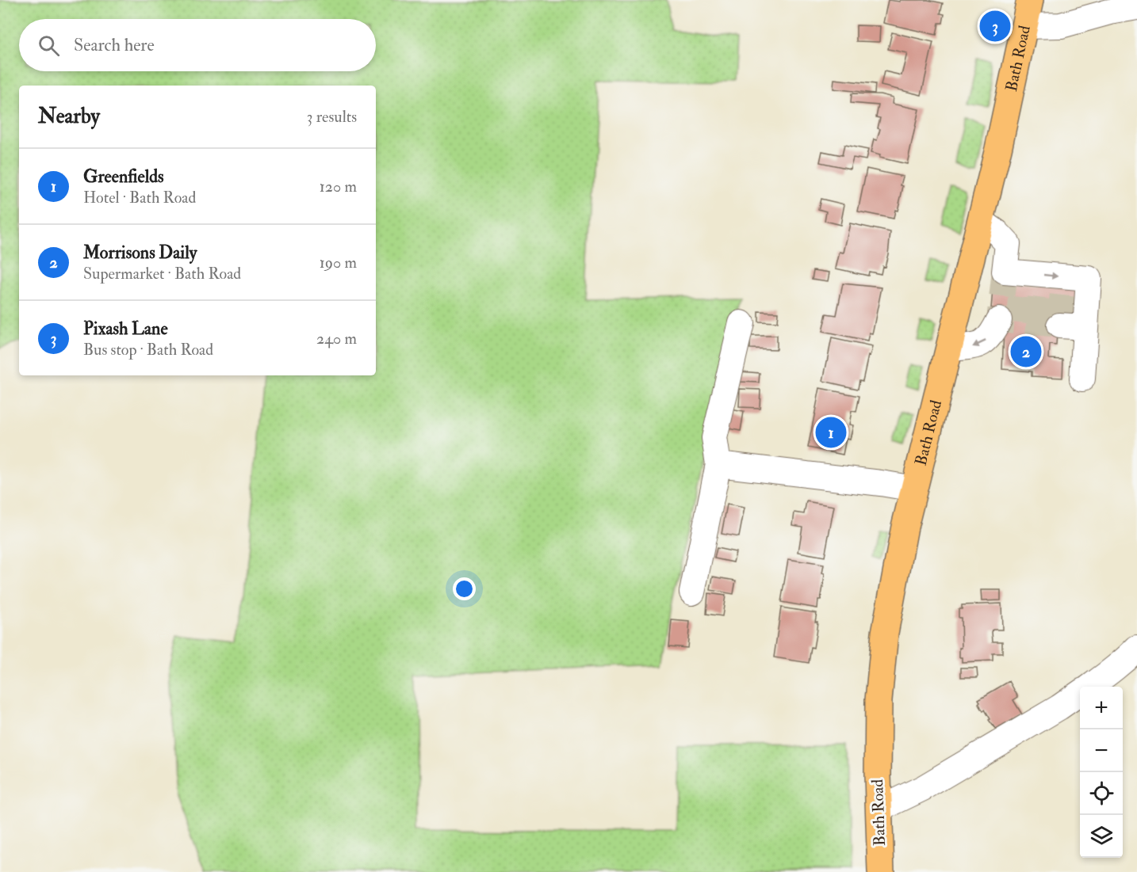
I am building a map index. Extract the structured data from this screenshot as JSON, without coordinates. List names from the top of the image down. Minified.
{"streets":{"highway":["Bath Road"]},"page":{"pins":["3","2","1"],"search":"Search here","heading":["Nearby","3 results"],"list":[{"mark":"1","name":"Greenfields","note":"Hotel · Bath Road","value":"120 m"},{"mark":"2","name":"Morrisons Daily","note":"Supermarket · Bath Road","value":"190 m"},{"mark":"3","name":"Pixash Lane","note":"Bus stop · Bath Road","value":"240 m"}],"map_buttons":["+","−"]}}
